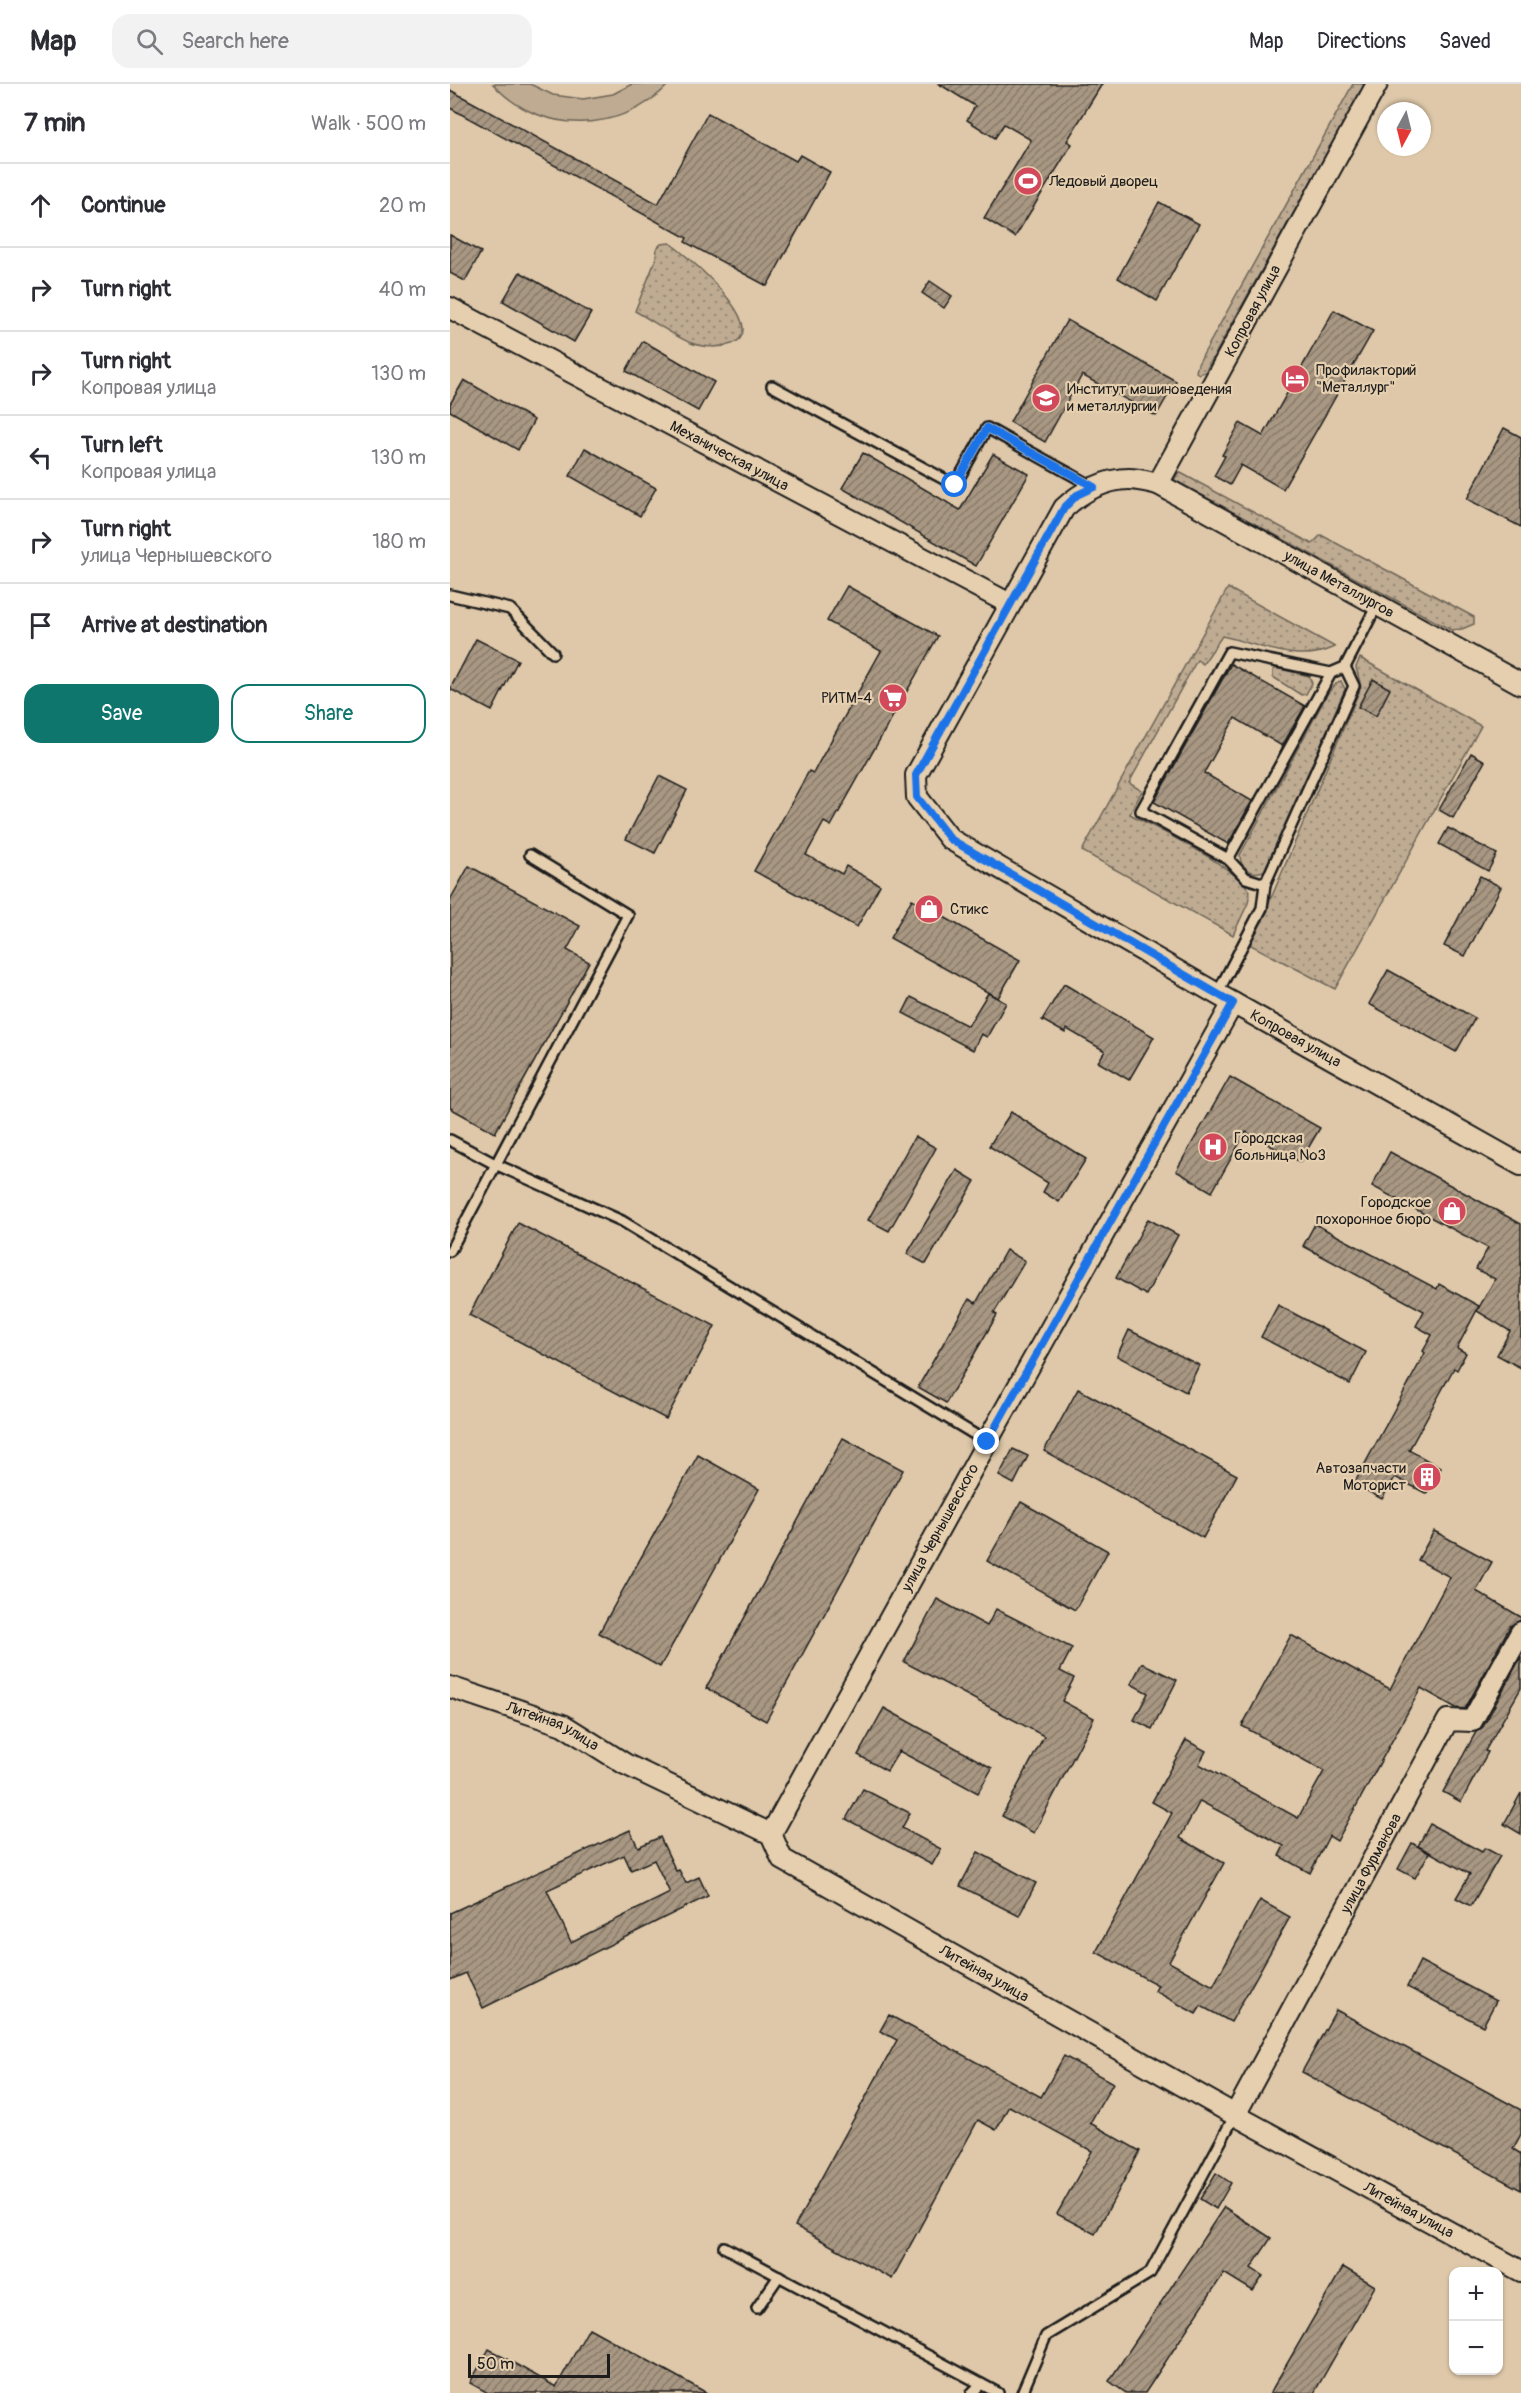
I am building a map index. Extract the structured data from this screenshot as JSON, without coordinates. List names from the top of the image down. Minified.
{"streets":{"street":["Копровая улица","Механическая улица","улица Металлургов","улица Чернышевского","Литейная улица","улица Фурманова"]},"crossings":[["Копровая улица","Механическая улица"],["Копровая улица","улица Металлургов"],["Копровая улица","улица Чернышевского"],["улица Чернышевского","Литейная улица"],["Литейная улица","улица Фурманова"]],"places":{"sports":["Ледовый дворец"],"hotel":["Профилакторий \"Металлург\""],"school or university":["Институт машиноведения и металлургии"],"supermarket":["РИТМ-4"],"shop":["Стикс","Городское похоронное бюро"],"hospital":["Городская больница №3"],"building":["Автозапчасти Моторист"]},"scale_bar":"50 m","north":"bottom","page":{"header":"Map","search":"Search here","nav":["Map","Directions","Saved"],"heading":["7 min","Walk · 500 m"],"list":[["Continue","20 m"],["Turn right","40 m"],["Turn right","Копровая улица","130 m"],["Turn left","Копровая улица","130 m"],["Turn right","улица Чернышевского","180 m"],"Arrive at destination"],"buttons":["Save","Share"],"map_buttons":["+","−"],"scale":"50 m"}}
